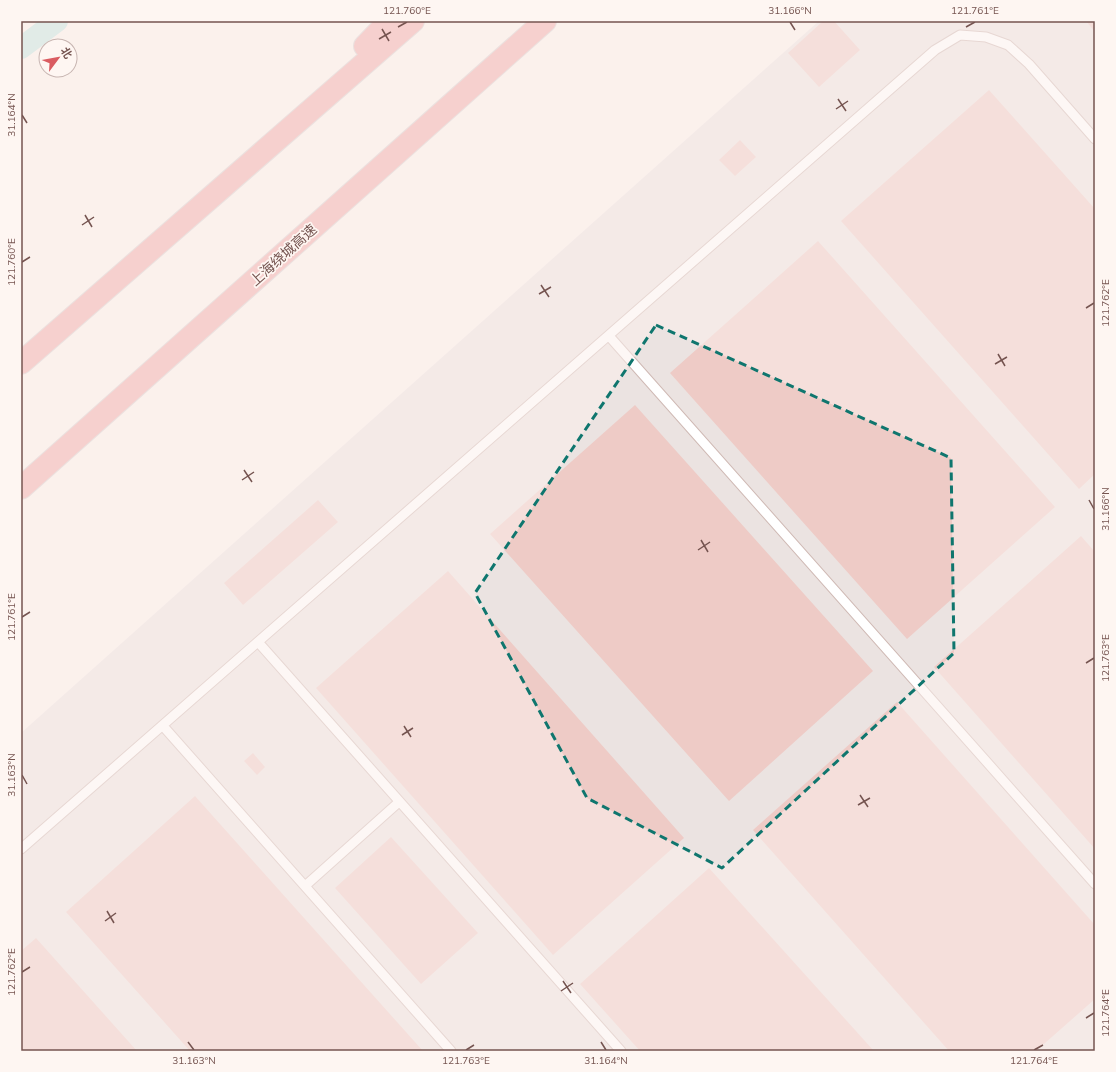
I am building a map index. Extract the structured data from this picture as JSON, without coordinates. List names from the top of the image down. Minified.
{"streets":{"highway":["上海绕城高速"]},"north":"top right","coordinates":["121.760°E","31.166°N","121.761°E","31.164°N","121.762°E","121.763°E","31.163°N","121.764°E"]}
